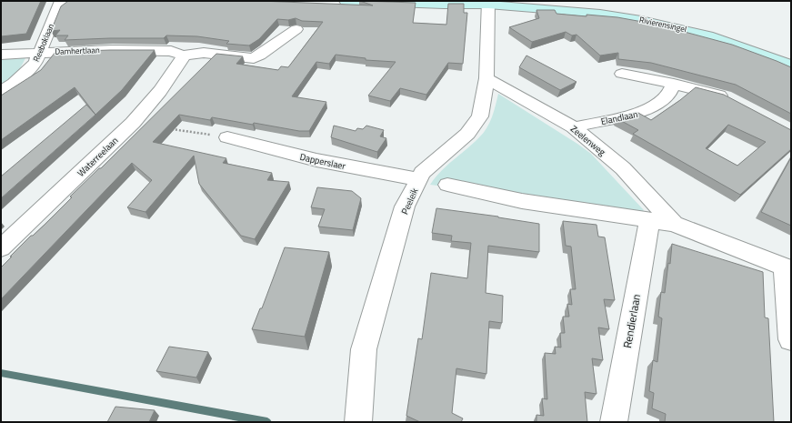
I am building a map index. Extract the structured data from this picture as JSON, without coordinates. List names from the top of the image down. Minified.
{"streets":{"street":["Rivierensingel","Reeboklaan","Damhertlaan","Elandlaan","Zeelenweg","Waterreelaan","Dapperslaer","Peeleik","Rendierlaan"]},"crossings":[["Rivierensingel","Peeleik"],["Reeboklaan","Damhertlaan"],["Damhertlaan","Waterreelaan"],["Elandlaan","Zeelenweg"],["Zeelenweg","Peeleik"],["Zeelenweg","Rendierlaan"],["Dapperslaer","Peeleik"]]}
